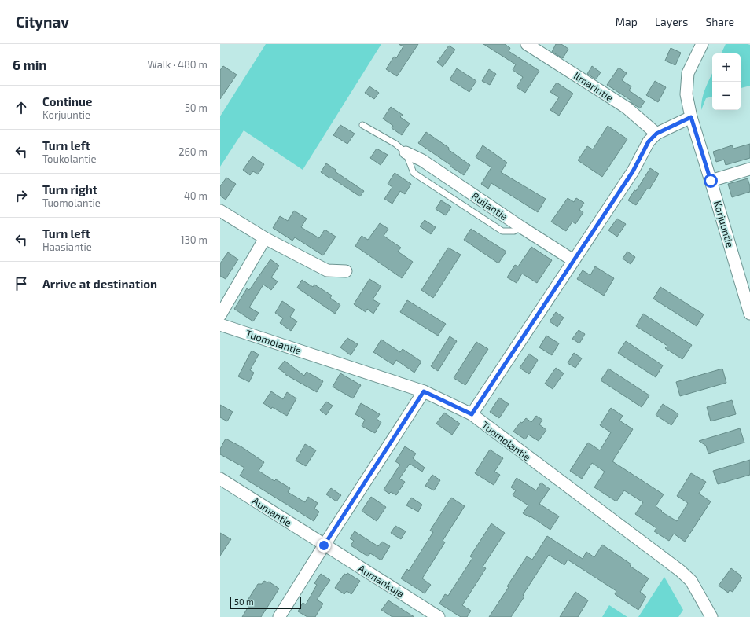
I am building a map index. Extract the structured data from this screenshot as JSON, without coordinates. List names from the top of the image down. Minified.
{"streets":{"street":["Ilmarintie","Ruijantie","Korjuuntie","Tuomolantie","Aumantie","Aumankuja"]},"crossings":[["Aumantie","Aumankuja"]],"scale_bar":"50 m","page":{"header":"Citynav","nav":["Map","Layers","Share"],"heading":["6 min","Walk · 480 m"],"map_buttons":["+","−"],"list":[["Continue","Korjuuntie","50 m"],["Turn left","Toukolantie","260 m"],["Turn right","Tuomolantie","40 m"],["Turn left","Haasiantie","130 m"],"Arrive at destination"],"scale":"50 m"}}
